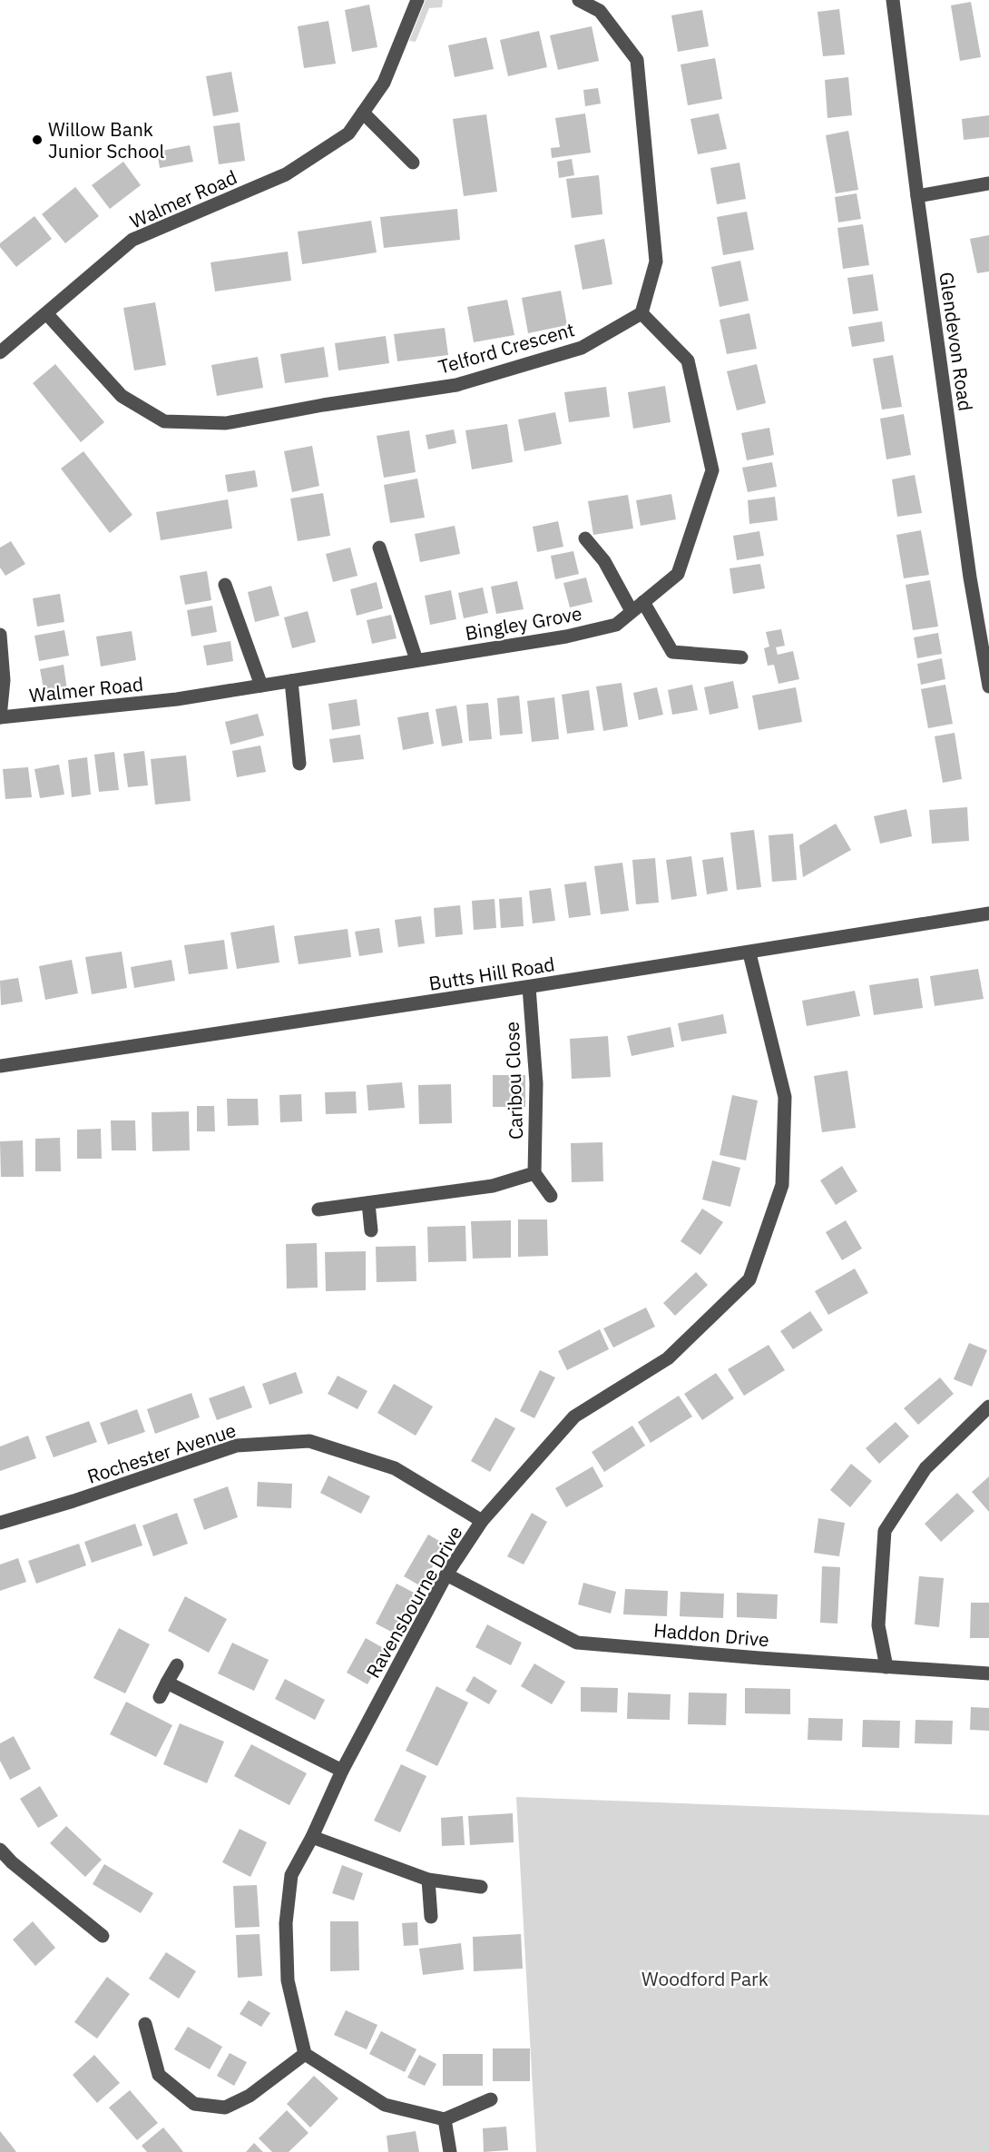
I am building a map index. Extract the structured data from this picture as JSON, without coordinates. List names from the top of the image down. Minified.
{"streets":{"street":["Walmer Road","Glendevon Road","Telford Crescent","Bingley Grove","Butts Hill Road","Caribou Close","Rochester Avenue","Ravensbourne Drive","Haddon Drive"]},"crossings":[["Walmer Road","Telford Crescent"],["Walmer Road","Bingley Grove"],["Telford Crescent","Bingley Grove"],["Butts Hill Road","Caribou Close"],["Butts Hill Road","Ravensbourne Drive"],["Rochester Avenue","Ravensbourne Drive"],["Ravensbourne Drive","Haddon Drive"]],"parks":["Woodford Park"],"places":["Willow Bank Junior School"]}
